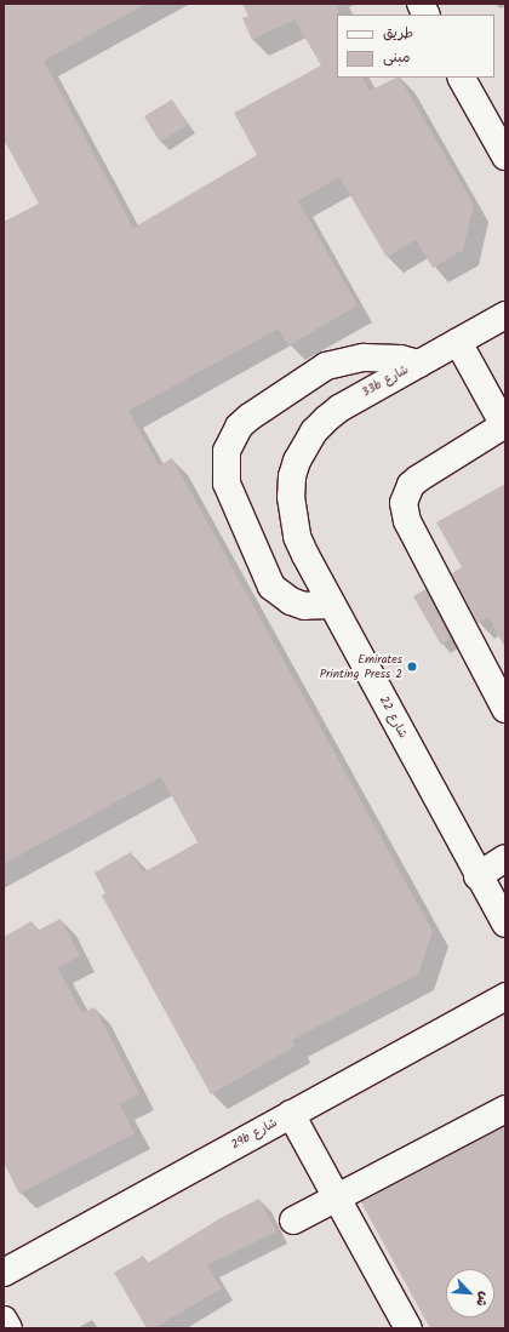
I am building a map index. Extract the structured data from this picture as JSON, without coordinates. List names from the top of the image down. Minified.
{"streets":{"street":["33b شارع","شارع 22","29b شارع"]},"crossings":[["33b شارع","شارع 22"]],"places":["Emirates Printing Press 2"],"legend":["طريق","مبنى"],"north":"bottom right"}
